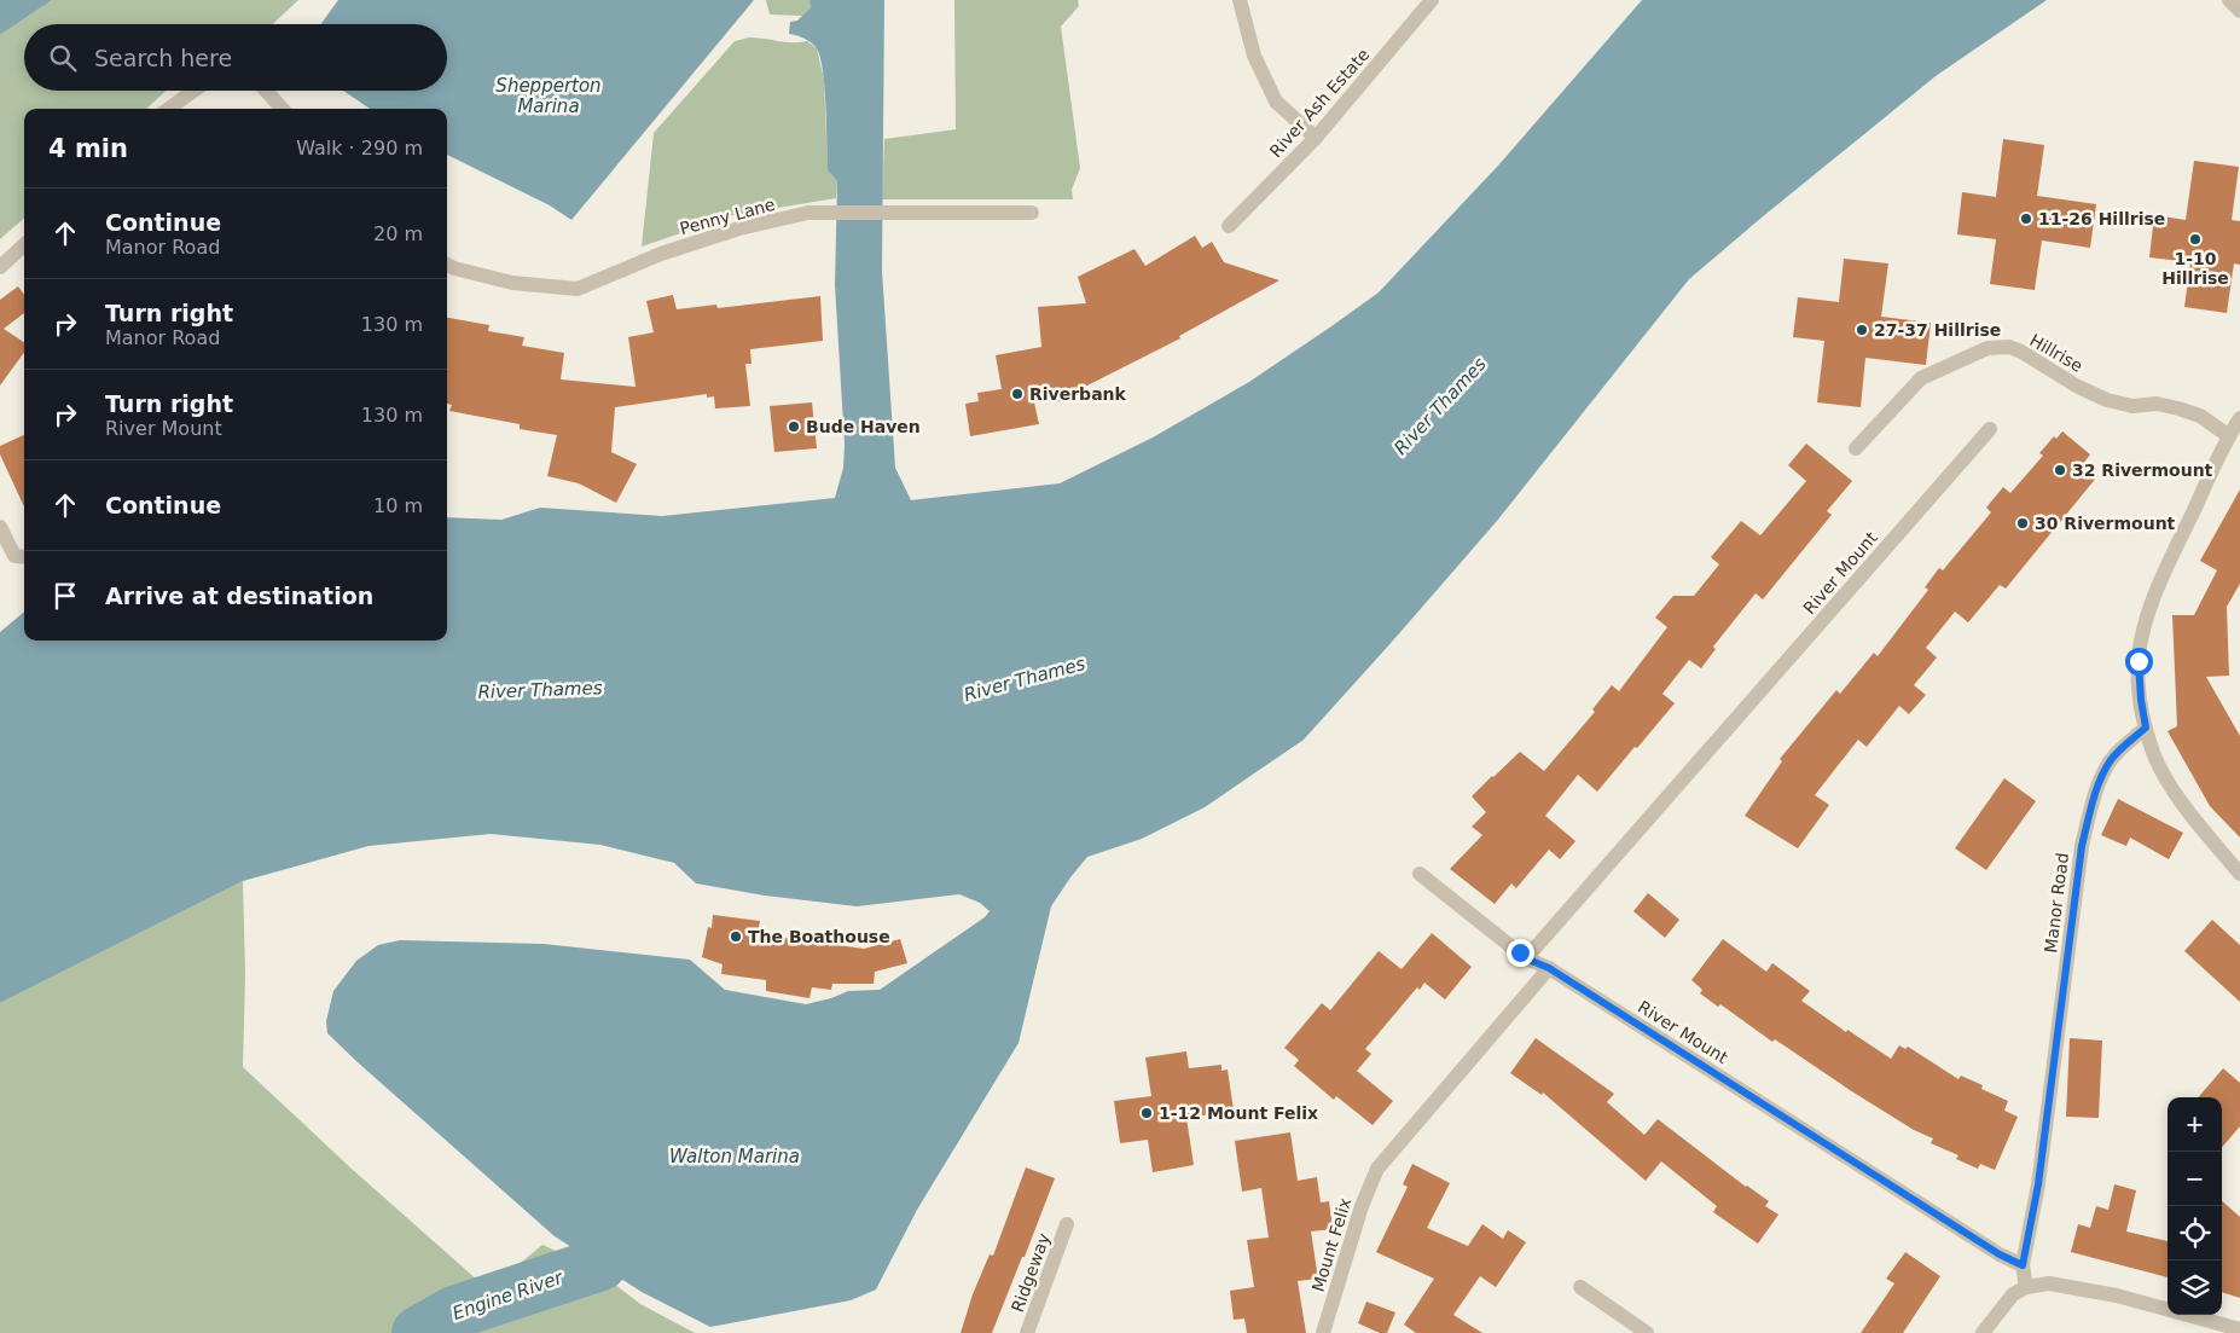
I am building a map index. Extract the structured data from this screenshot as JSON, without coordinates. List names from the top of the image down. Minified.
{"streets":{"street":["River Ash Estate","Penny Lane","Hillrise","River Mount","Manor Road","Mount Felix","Ridgeway"]},"crossings":[["River Mount","Manor Road"],["River Mount","Mount Felix"]],"water":["Shepperton Marina","River Thames","Walton Marina","Engine River"],"places":["11-26 Hillrise","1-10 Hillrise","27-37 Hillrise","Riverbank","Bude Haven","32 Rivermount","30 Rivermount","The Boathouse","1-12 Mount Felix"],"page":{"search":"Search here","heading":["4 min","Walk · 290 m"],"list":[["Continue","Manor Road","20 m"],["Turn right","Manor Road","130 m"],["Turn right","River Mount","130 m"],["Continue","10 m"],"Arrive at destination"],"map_buttons":["+","−"]}}
